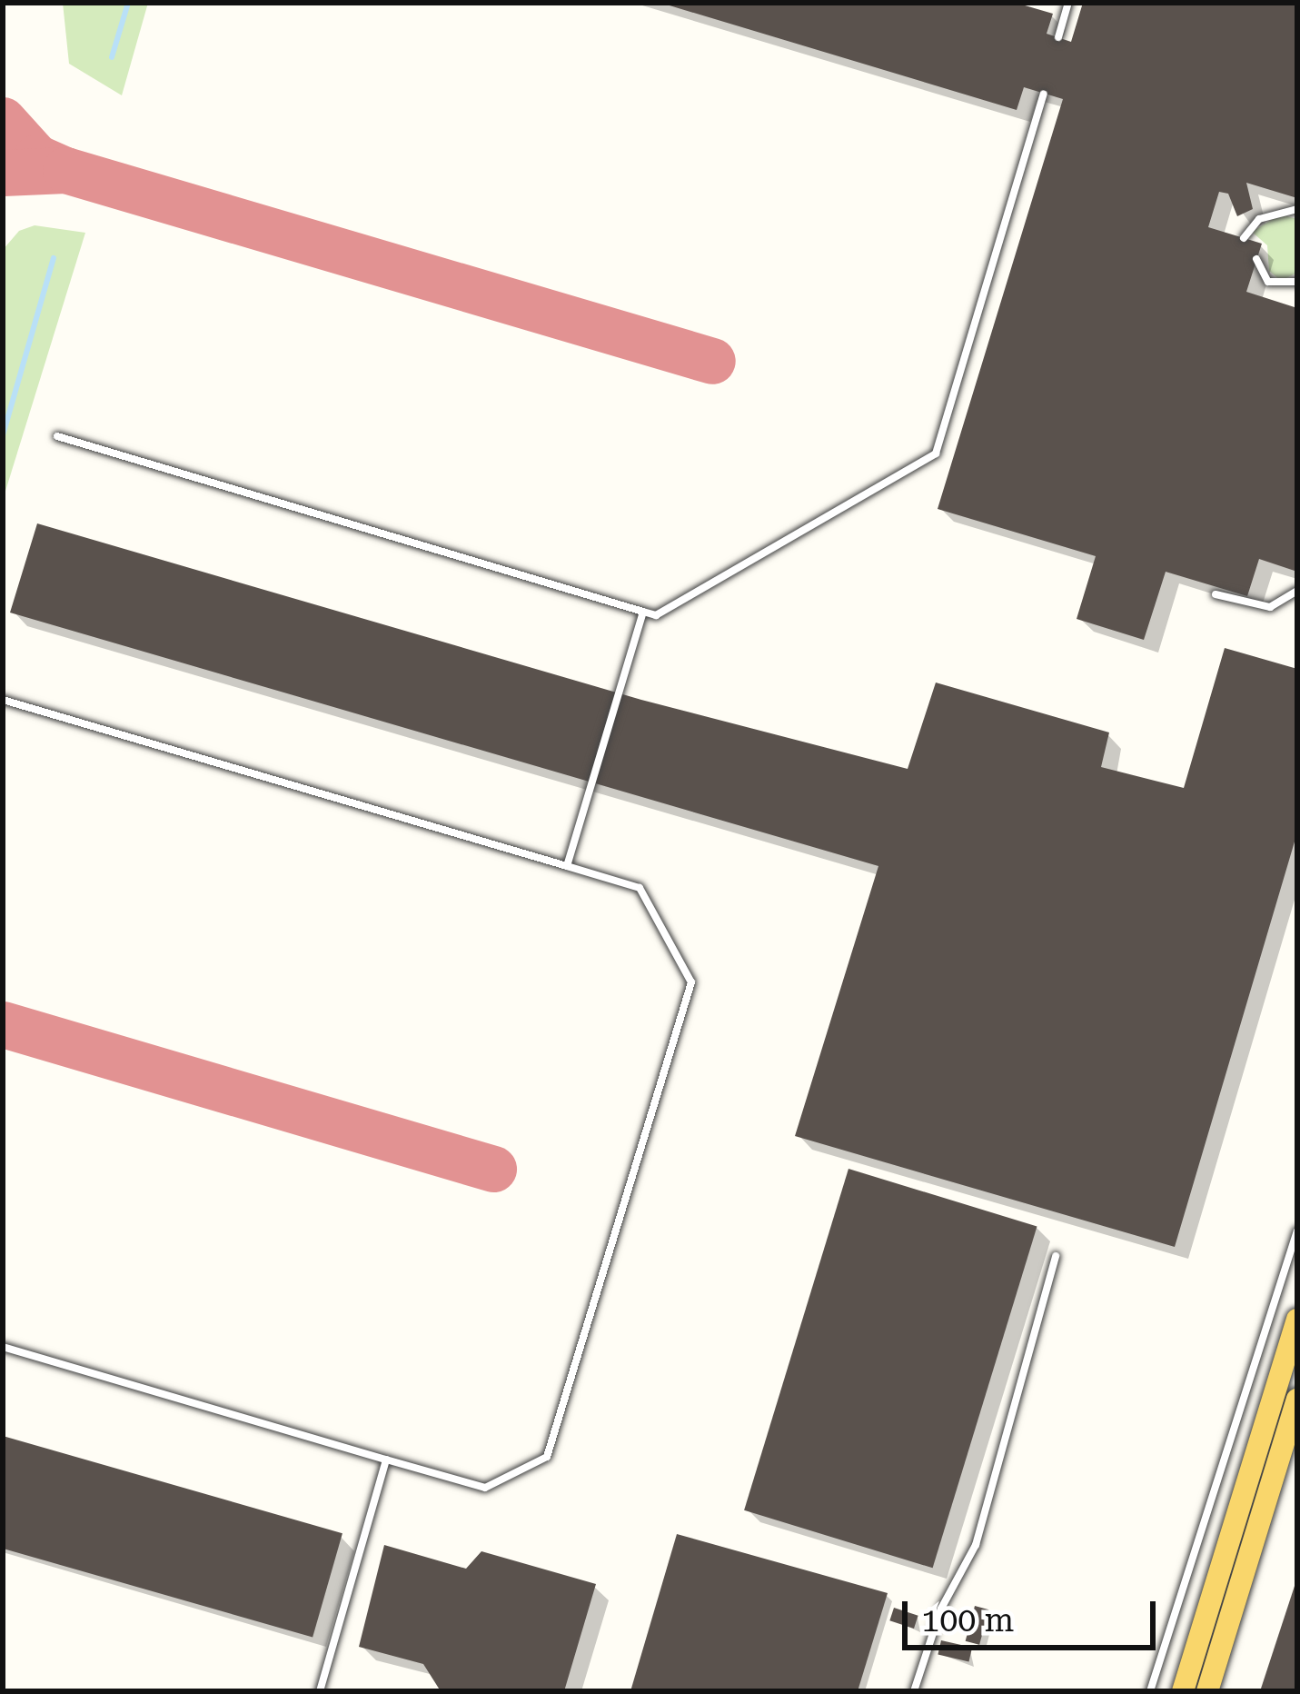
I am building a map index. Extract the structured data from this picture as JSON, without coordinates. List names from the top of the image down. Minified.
{"scale_bar":"100 m"}
